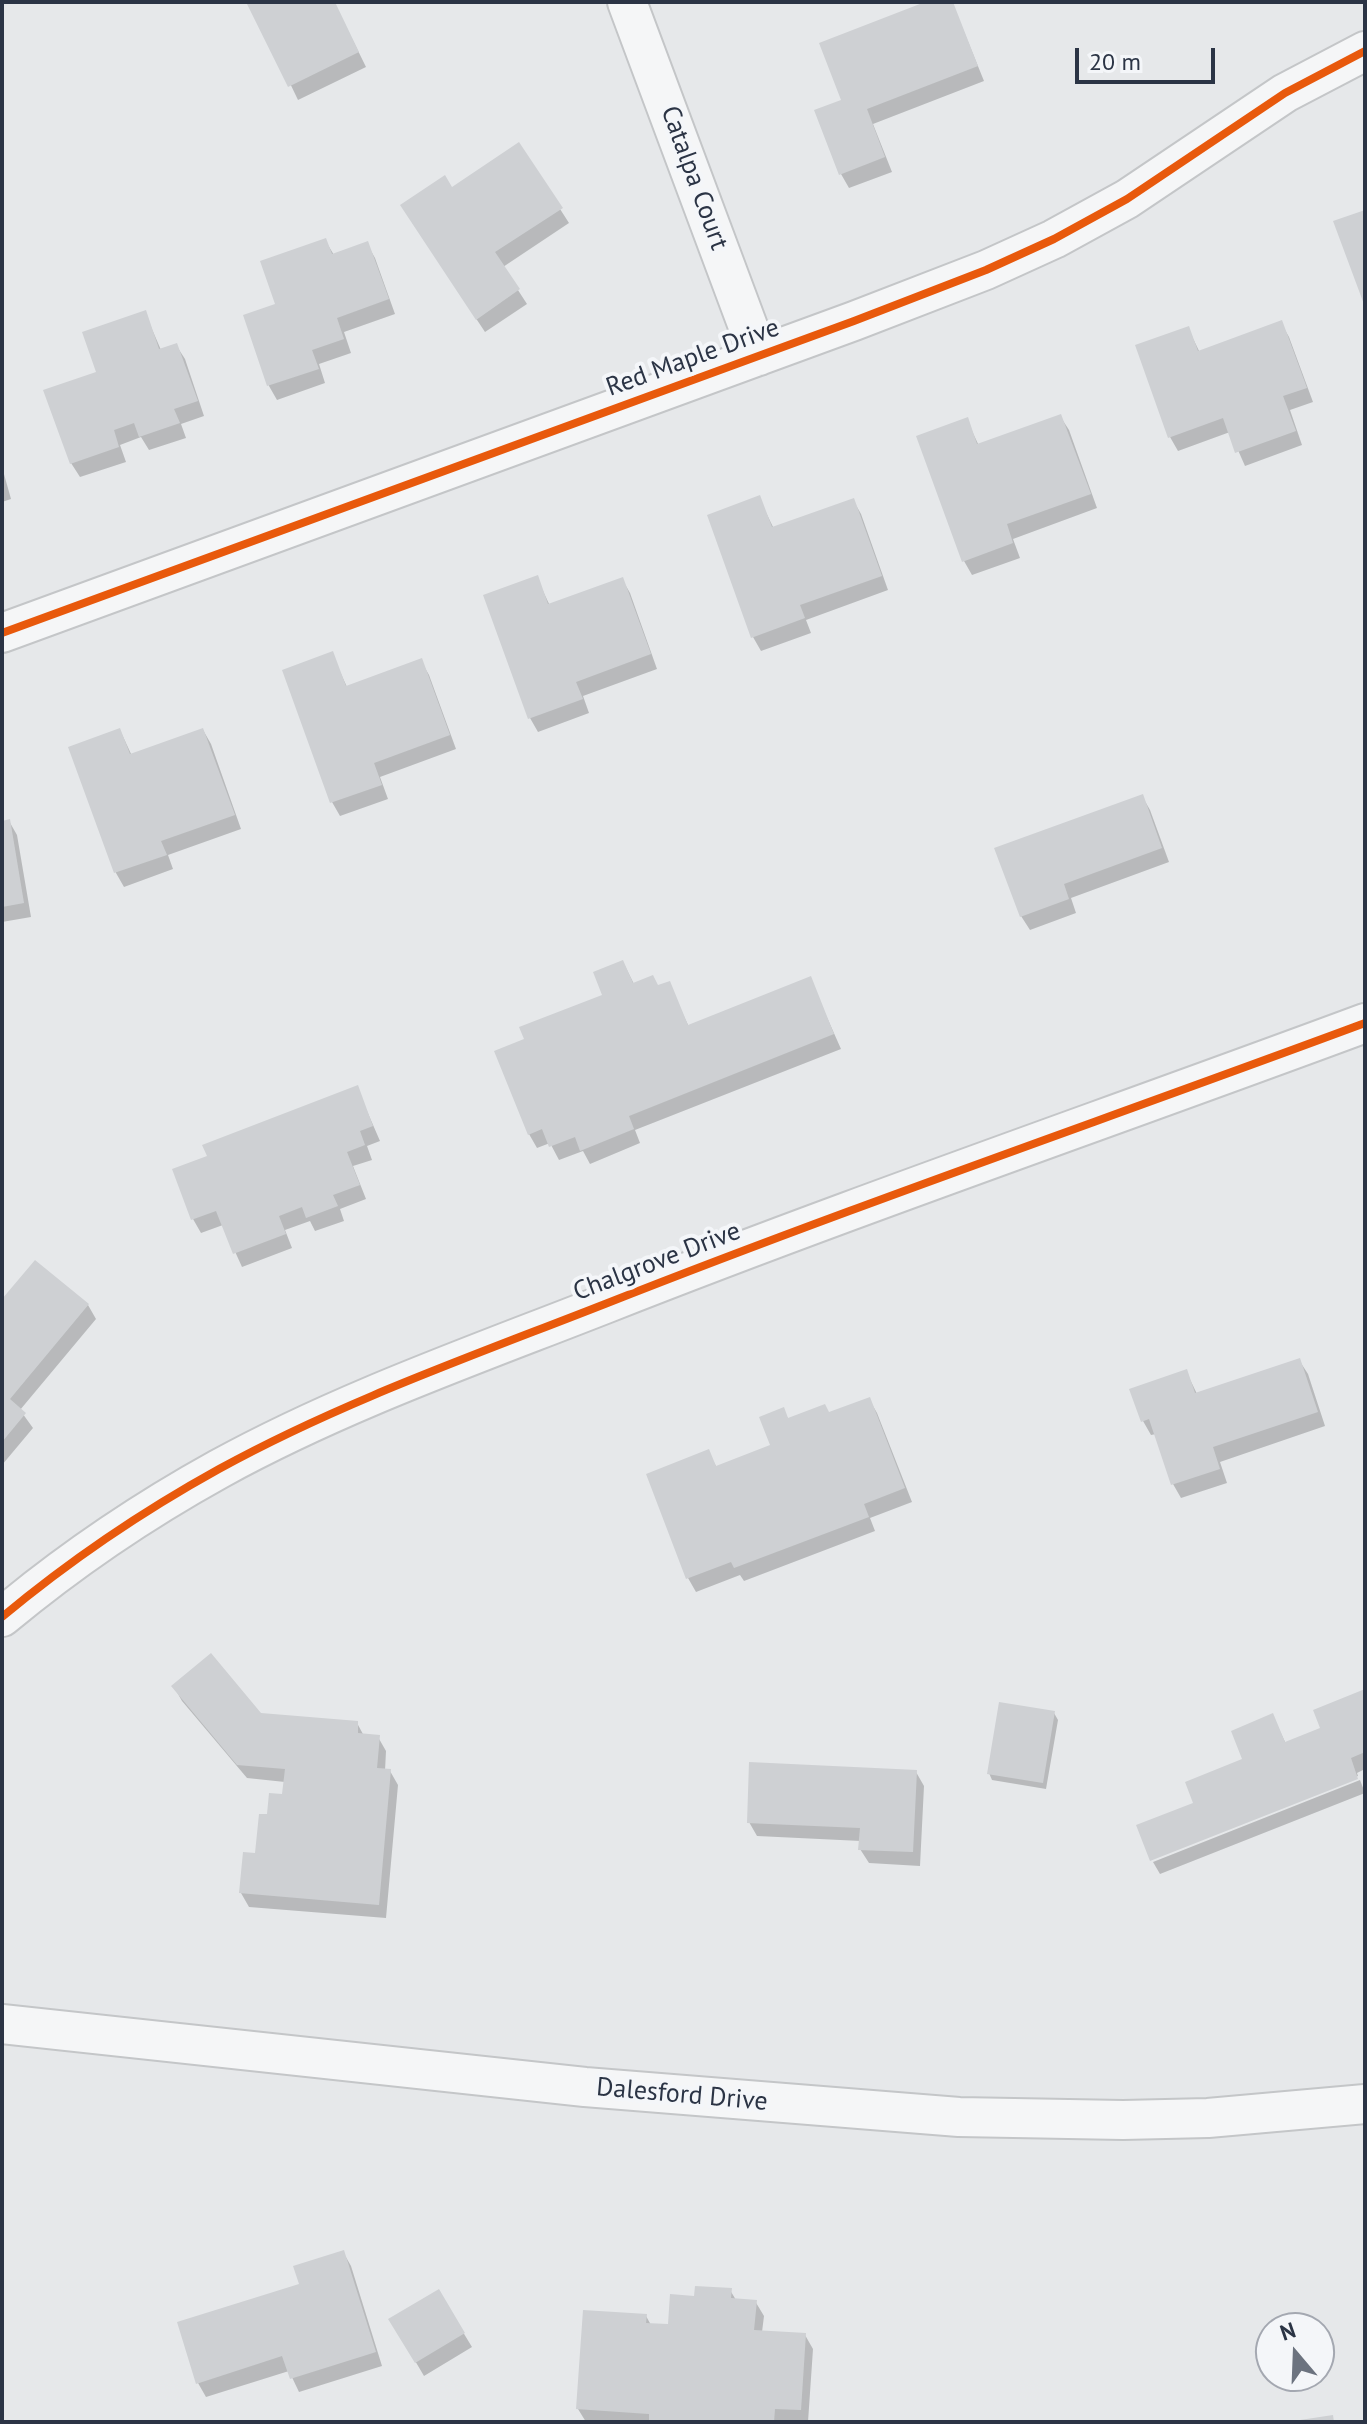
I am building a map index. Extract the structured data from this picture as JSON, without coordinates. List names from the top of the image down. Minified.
{"streets":{"street":["Catalpa Court","Red Maple Drive","Chalgrove Drive","Dalesford Drive"]},"crossings":[["Catalpa Court","Red Maple Drive"]],"scale_bar":"20 m","north":"top"}
